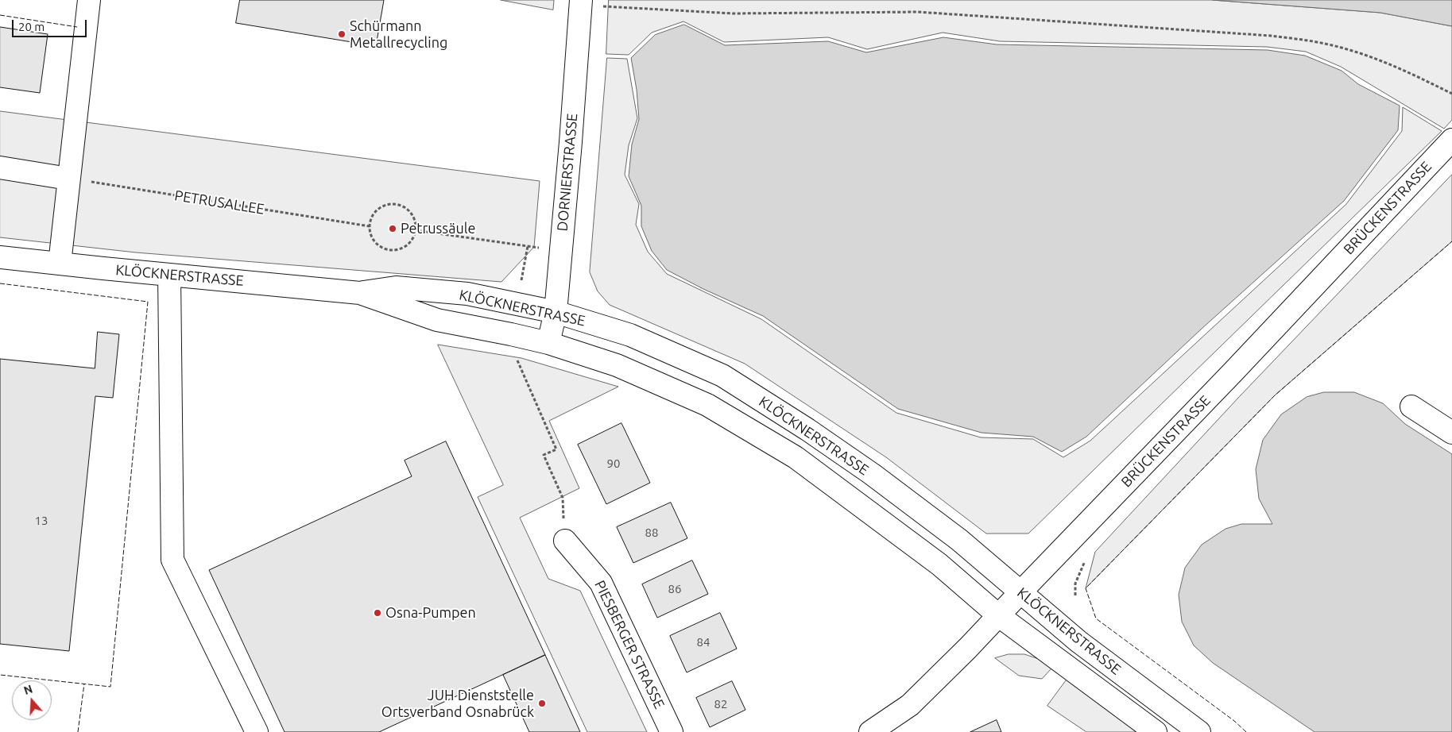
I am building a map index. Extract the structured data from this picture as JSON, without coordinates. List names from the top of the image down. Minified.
{"streets":{"street":["DORNIERSTRASSE","BRÜCKENSTRASSE","KLÖCKNERSTRASSE","PIESBERGER STRASSE"],"path":["PETRUSALLEE"]},"crossings":[["DORNIERSTRASSE","KLÖCKNERSTRASSE"],["BRÜCKENSTRASSE","KLÖCKNERSTRASSE"]],"places":["Schürmann Metallrecycling","Petrussäule","Osna-Pumpen","JUH Dienststelle Ortsverband Osnabrück"],"house_numbers":["90","13","88","86","84","82"],"scale_bar":"20 m","north":"top"}
